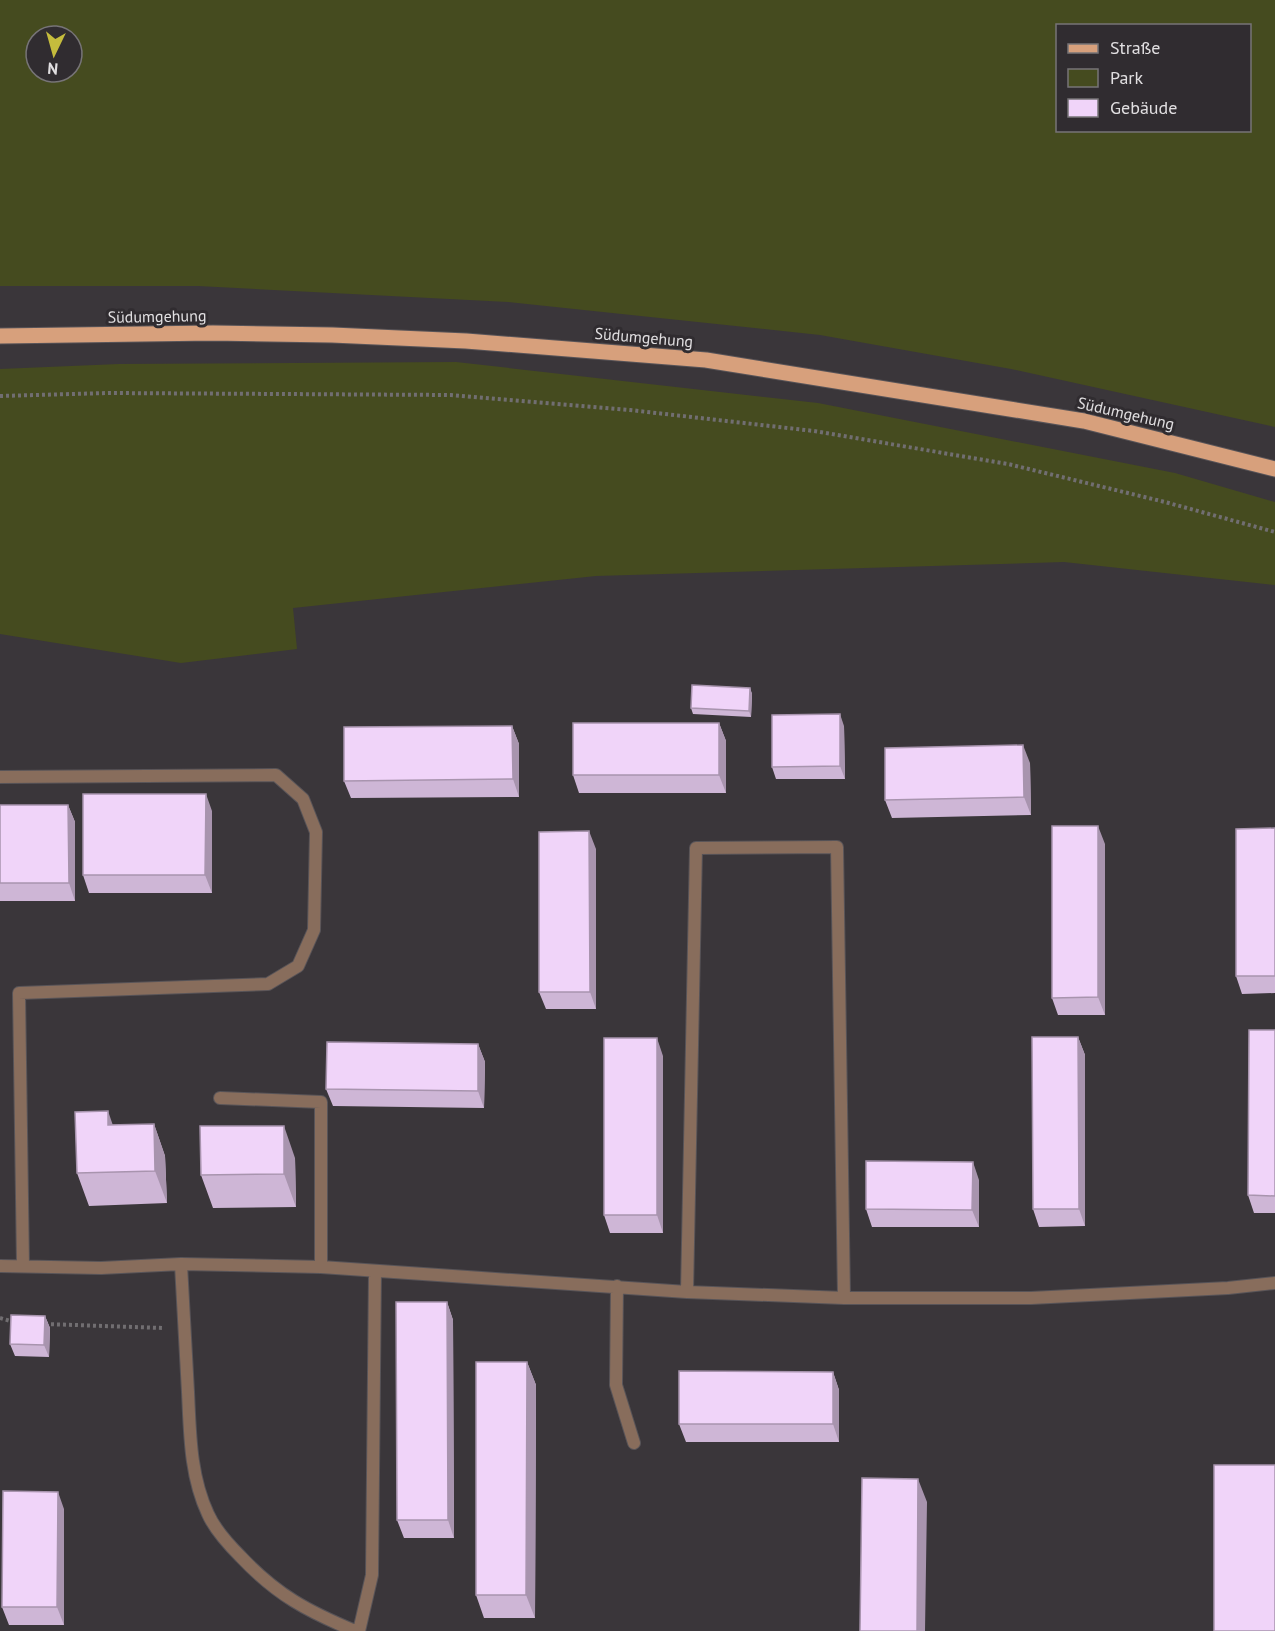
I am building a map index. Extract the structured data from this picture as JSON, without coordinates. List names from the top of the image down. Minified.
{"streets":{"main road":["Südumgehung"]},"legend":["Straße","Park","Gebäude"],"north":"bottom"}
